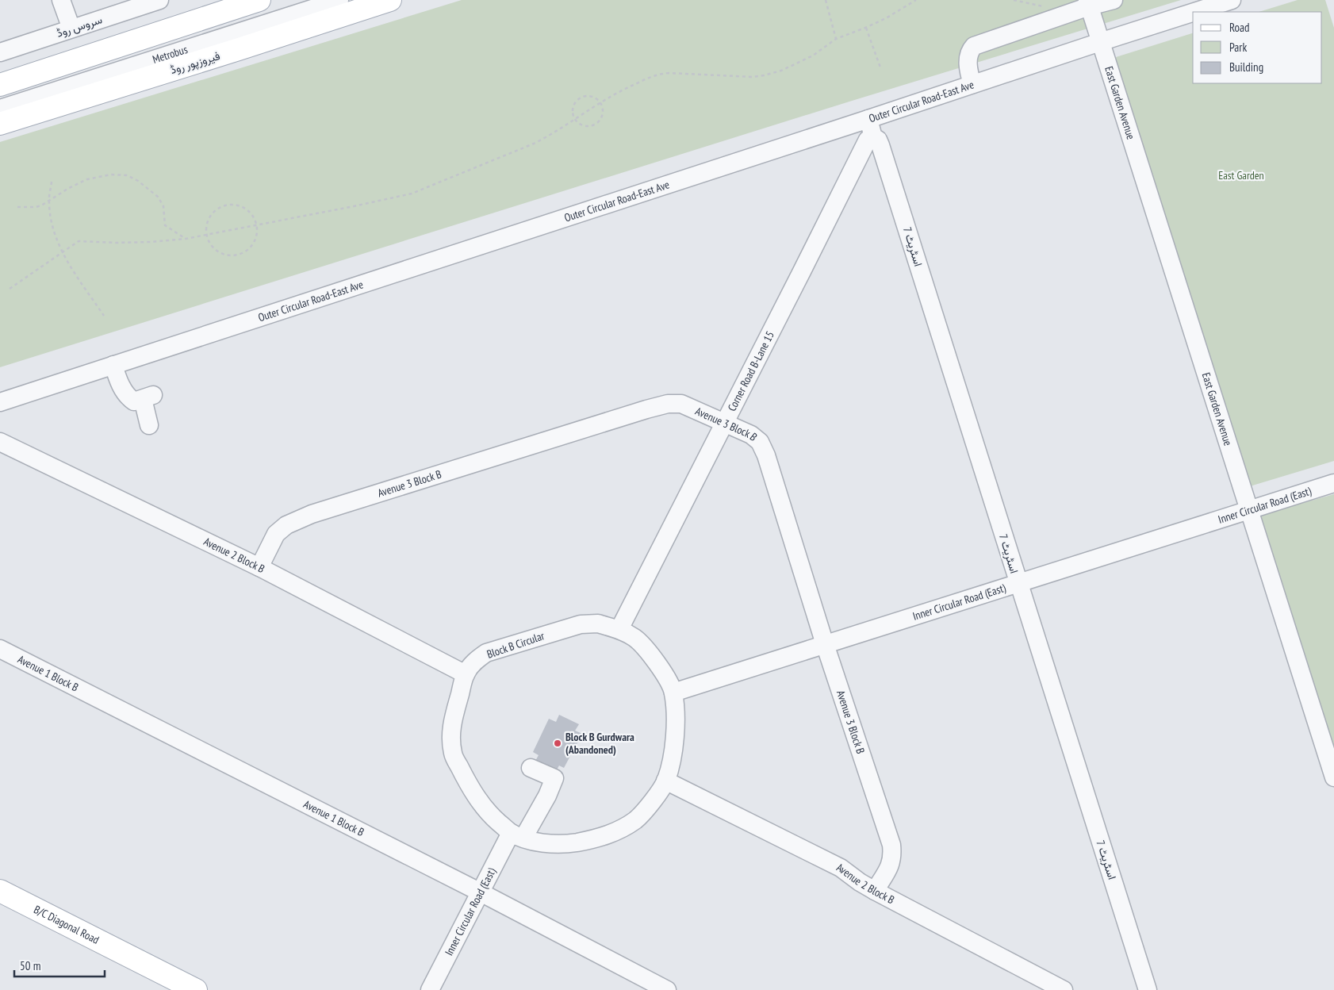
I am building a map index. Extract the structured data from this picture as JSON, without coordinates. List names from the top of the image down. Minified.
{"streets":{"main road":["فیروزپور روڈ","B/C Diagonal Road"],"street":["سروس روڈ","Metrobus","Outer Circular Road-East Ave","East Garden Avenue","اسٹریٹ 7","Corner Road B-Lane 15","Avenue 3 Block B","Inner Circular Road (East)","Avenue 2 Block B","Block B Circular","Avenue 1 Block B"]},"crossings":[["Outer Circular Road-East Ave","East Garden Avenue"],["Outer Circular Road-East Ave","اسٹریٹ 7"],["East Garden Avenue","Inner Circular Road (East)"],["اسٹریٹ 7","Corner Road B-Lane 15"],["اسٹریٹ 7","Inner Circular Road (East)"],["Corner Road B-Lane 15","Avenue 3 Block B"],["Corner Road B-Lane 15","Block B Circular"],["Avenue 3 Block B","Inner Circular Road (East)"],["Avenue 3 Block B","Avenue 2 Block B"],["Inner Circular Road (East)","Block B Circular"],["Inner Circular Road (East)","Avenue 1 Block B"],["Avenue 2 Block B","Block B Circular"]],"parks":["East Garden"],"places":["Block B Gurdwara (Abandoned)"],"legend":["Road","Park","Building"],"scale_bar":"50 m"}
